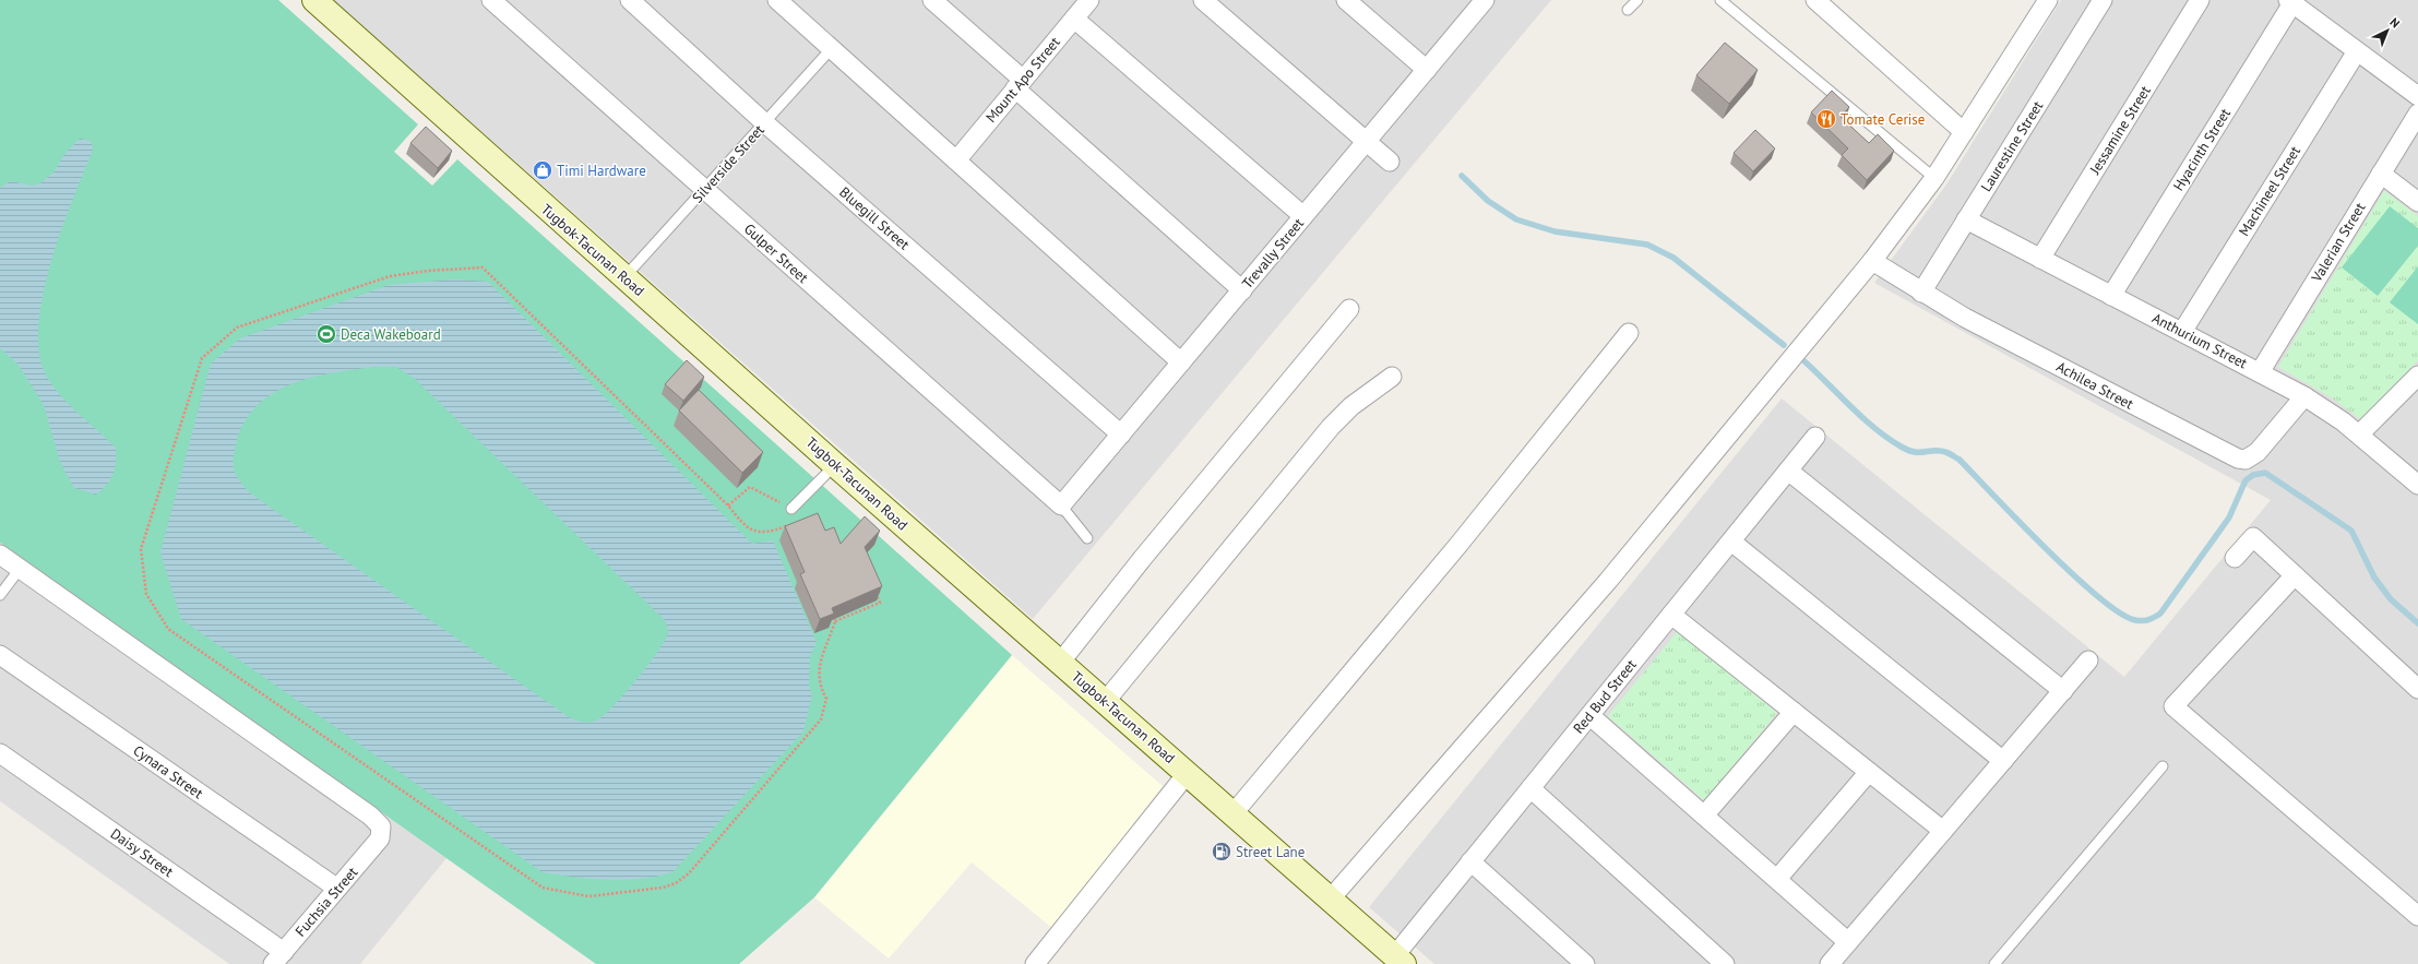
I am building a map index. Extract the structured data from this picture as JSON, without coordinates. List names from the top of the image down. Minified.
{"streets":{"street":["Mount Apo Street","Jessamine Street","Laurestine Street","Hyacinth Street","Machineel Street","Bluegill Street","Valerian Street","Tugbok-Tacunan Road","Gulper Street","Trevally Street","Anthurium Street","Achilea Street","Red Bud Street","Cynara Street","Daisy Street","Fuchsia Street"],"lane":["Silverside Street"]},"crossings":[["Jessamine Street","Anthurium Street"],["Laurestine Street","Anthurium Street"],["Laurestine Street","Achilea Street"],["Hyacinth Street","Anthurium Street"],["Silverside Street","Bluegill Street"],["Silverside Street","Tugbok-Tacunan Road"],["Silverside Street","Gulper Street"],["Machineel Street","Anthurium Street"],["Bluegill Street","Trevally Street"],["Valerian Street","Anthurium Street"],["Tugbok-Tacunan Road","Red Bud Street"],["Gulper Street","Trevally Street"],["Anthurium Street","Achilea Street"],["Cynara Street","Fuchsia Street"],["Daisy Street","Fuchsia Street"]],"places":{"restaurant":["Tomate Cerise"],"shop":["Timi Hardware"],"sports":["Deca Wakeboard"],"fuel station":["Street Lane"]},"north":"top right"}
